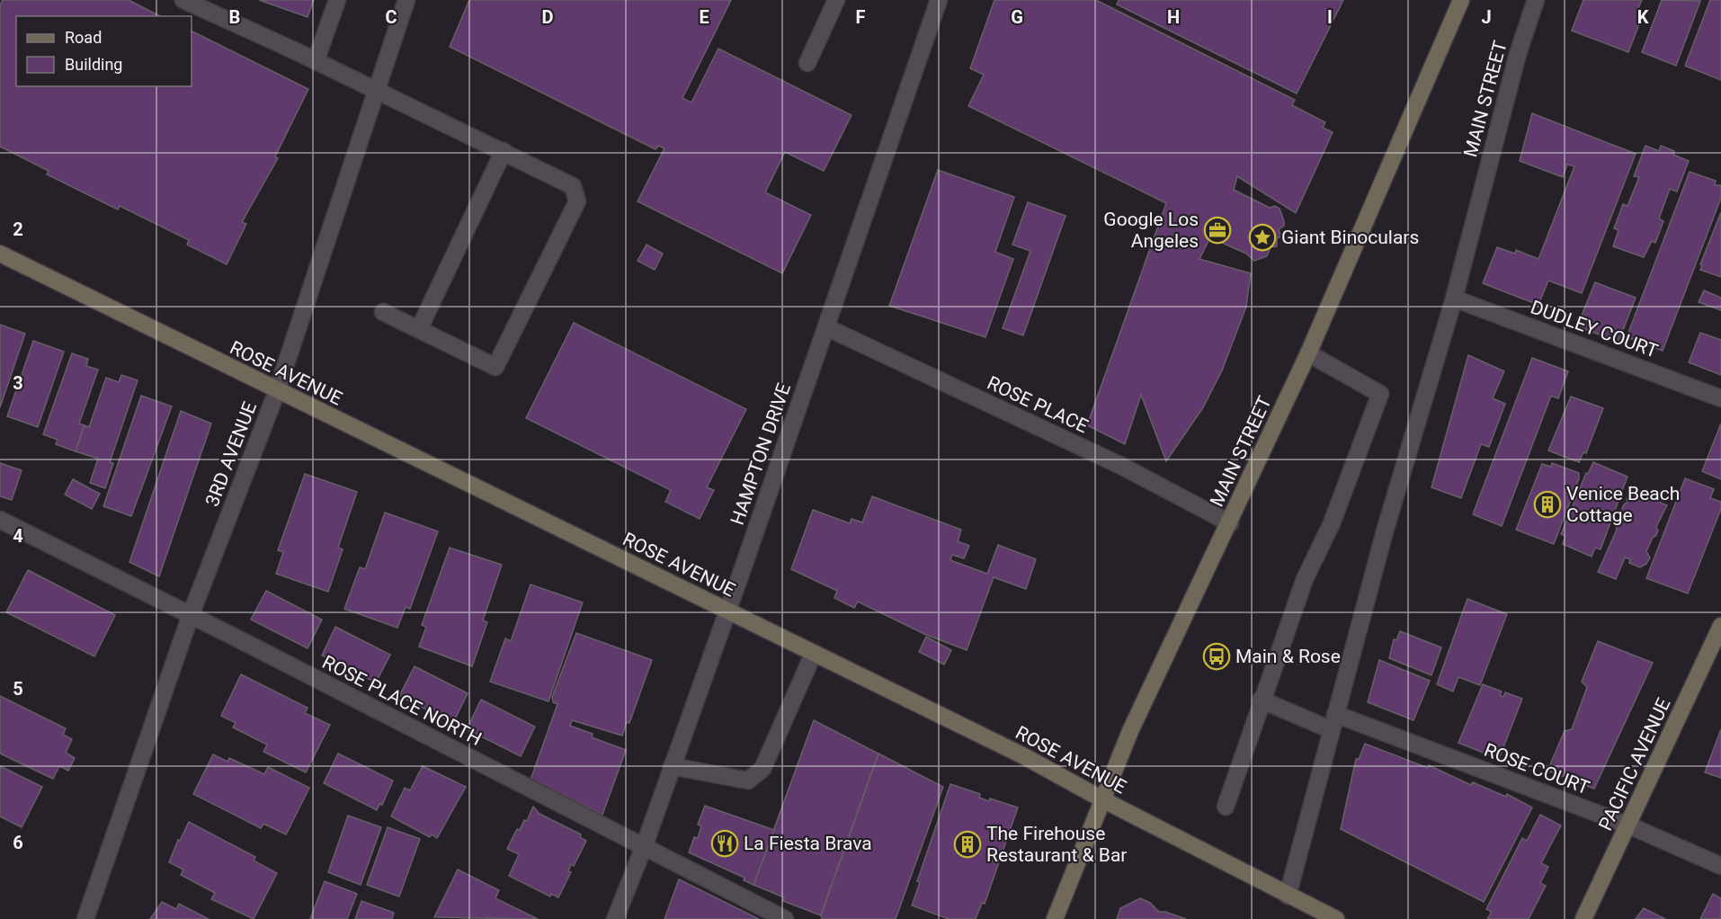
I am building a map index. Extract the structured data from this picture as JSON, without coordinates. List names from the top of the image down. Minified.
{"streets":{"street":["MAIN STREET","DUDLEY COURT","ROSE AVENUE","ROSE PLACE","3RD AVENUE","HAMPTON DRIVE","ROSE PLACE NORTH","PACIFIC AVENUE","ROSE COURT"]},"crossings":[["MAIN STREET","DUDLEY COURT"],["MAIN STREET","ROSE AVENUE"],["MAIN STREET","ROSE PLACE"],["MAIN STREET","ROSE COURT"],["ROSE AVENUE","3RD AVENUE"],["ROSE AVENUE","HAMPTON DRIVE"],["ROSE PLACE","HAMPTON DRIVE"],["3RD AVENUE","ROSE PLACE NORTH"],["HAMPTON DRIVE","ROSE PLACE NORTH"],["PACIFIC AVENUE","ROSE COURT"]],"places":{"office":["Google Los Angeles"],"place":["Giant Binoculars"],"building":["Venice Beach Cottage","The Firehouse Restaurant & Bar"],"bus stop":["Main & Rose"],"restaurant":["La Fiesta Brava"]},"legend":["Road","Building"],"grid":{"columns":["B","C","D","E","F","G","H","I","J","K"],"rows":["2","3","4","5","6"]}}
